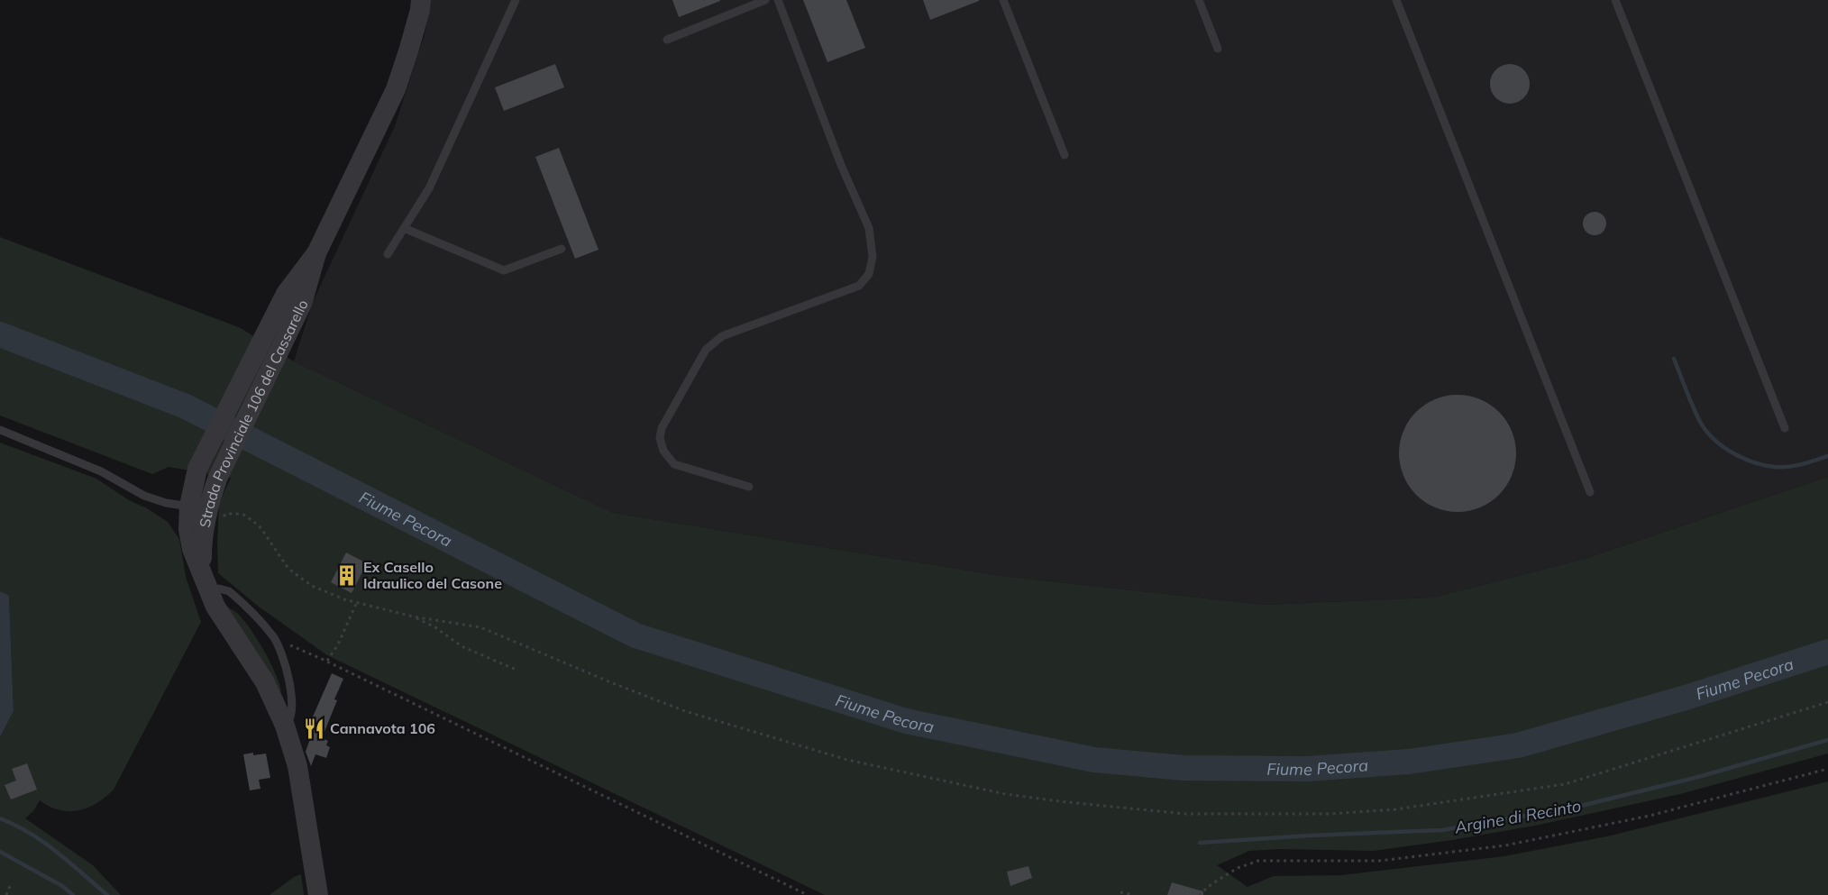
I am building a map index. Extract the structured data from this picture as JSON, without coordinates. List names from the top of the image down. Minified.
{"streets":{"street":["Strada Provinciale 106 del Cassarello"]},"water":["Fiume Pecora","Argine di Recinto"],"places":{"building":["Ex Casello Idraulico del Casone"],"restaurant":["Cannavota 106"]}}
